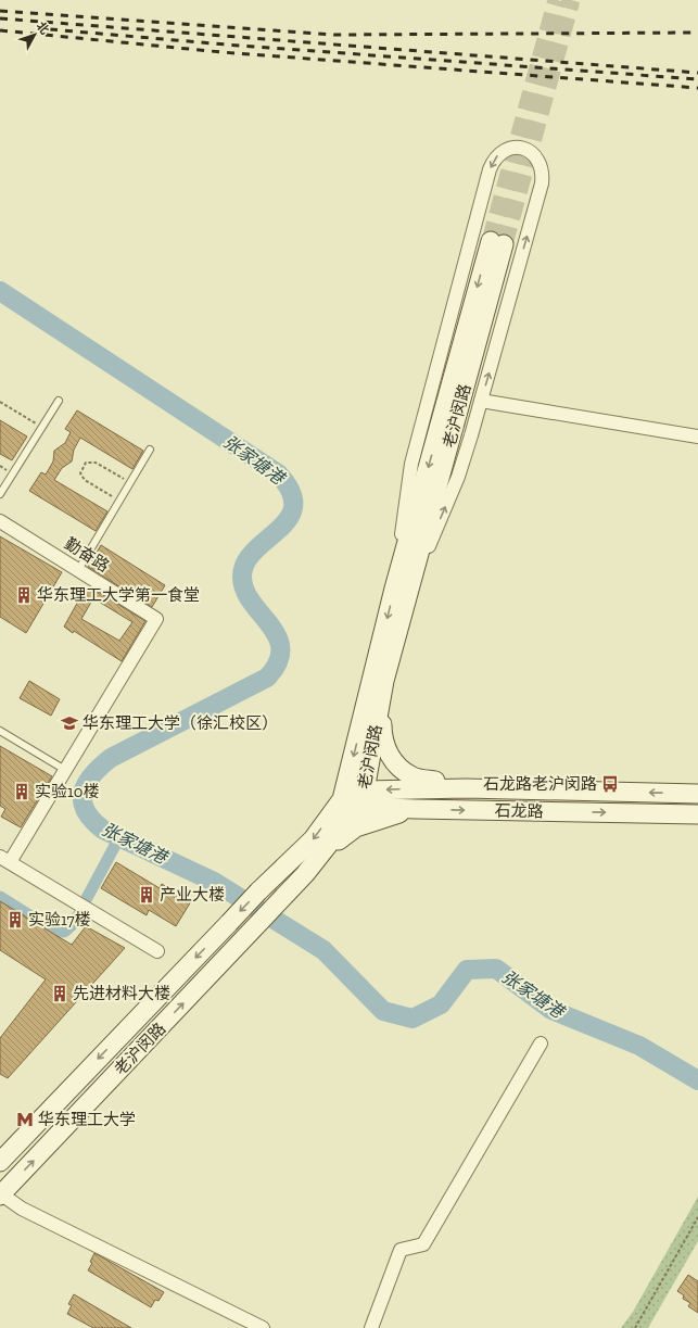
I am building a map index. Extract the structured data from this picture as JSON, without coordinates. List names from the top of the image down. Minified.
{"streets":{"main road":["老沪闵路","石龙路"],"street":["勤奋路"]},"crossings":[["老沪闵路","石龙路"]],"water":["张家塘港"],"places":{"building":["华东理工大学第一食堂","实验10楼","产业大楼","实验17楼","先进材料大楼"],"school or university":["华东理工大学（徐汇校区）"],"bus stop":["石龙路老沪闵路"],"metro station":["华东理工大学"]},"north":"top right"}
